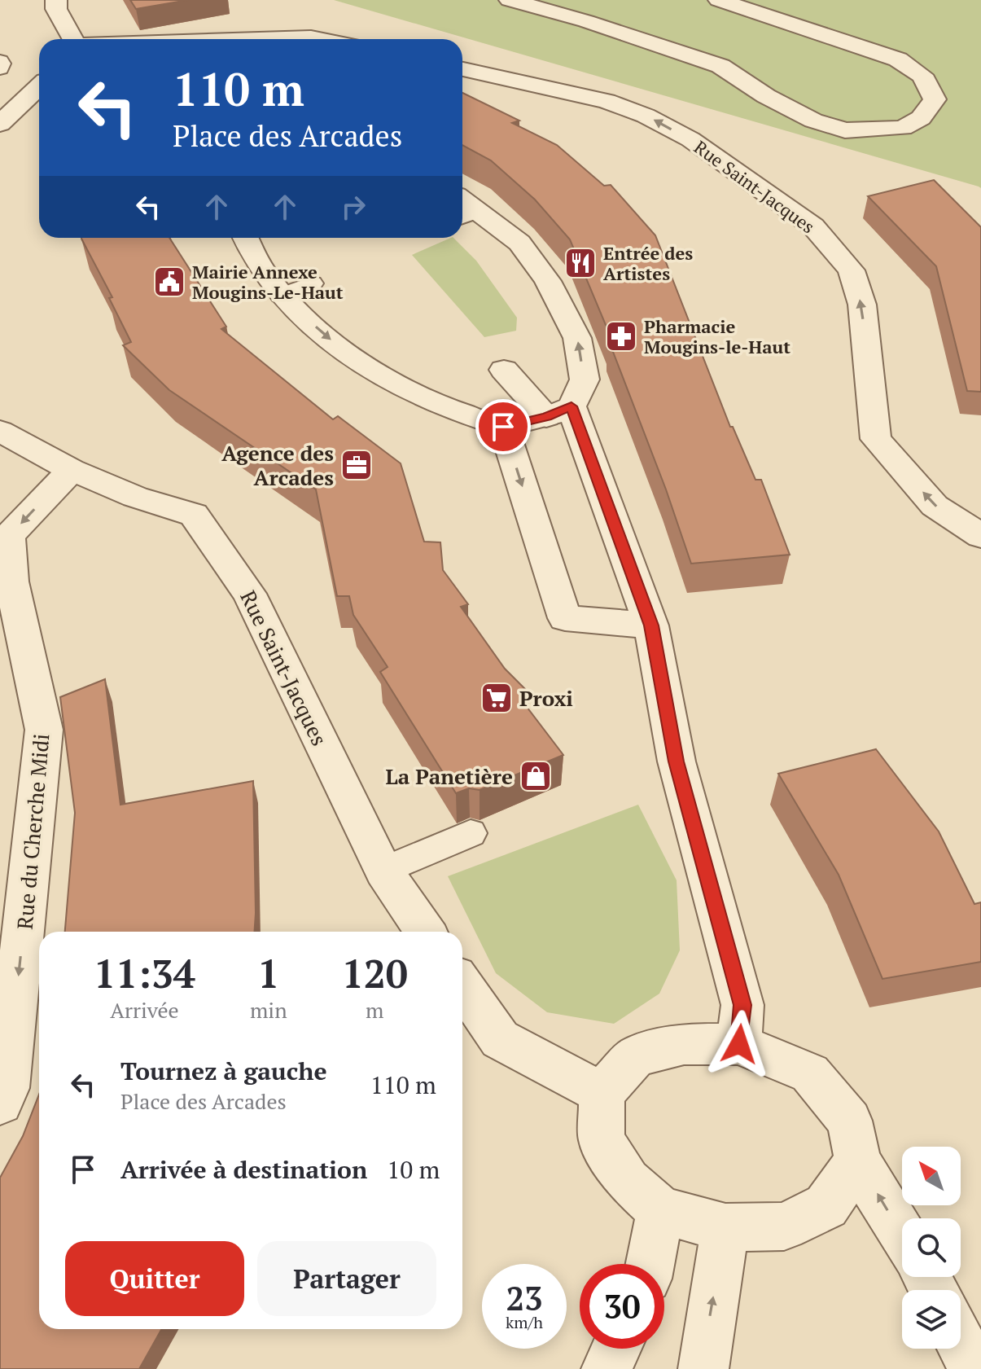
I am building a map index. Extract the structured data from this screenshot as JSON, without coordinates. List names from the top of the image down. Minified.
{"streets":{"street":["Rue Saint-Jacques","Rue du Cherche Midi"]},"crossings":[["Rue Saint-Jacques","Rue du Cherche Midi"]],"one_way":["Rue du Cherche Midi"],"places":{"restaurant":["Entrée des Artistes"],"public building":["Mairie Annexe Mougins-Le-Haut"],"pharmacy":["Pharmacie Mougins-le-Haut"],"office":["Agence des Arcades"],"supermarket":["Proxi"],"shop":["La Panetière"]},"north":"top left","page":{"turn":["110 m","Place des Arcades"],"eta":["11:34","Arrivée","1","min","120","m"],"list":[{"name":"Tournez à gauche","note":"Place des Arcades","value":"110 m"},{"name":"Arrivée à destination","value":"10 m"}],"buttons":["Quitter","Partager"],"speed":"23 km/h","limit":"30"}}
